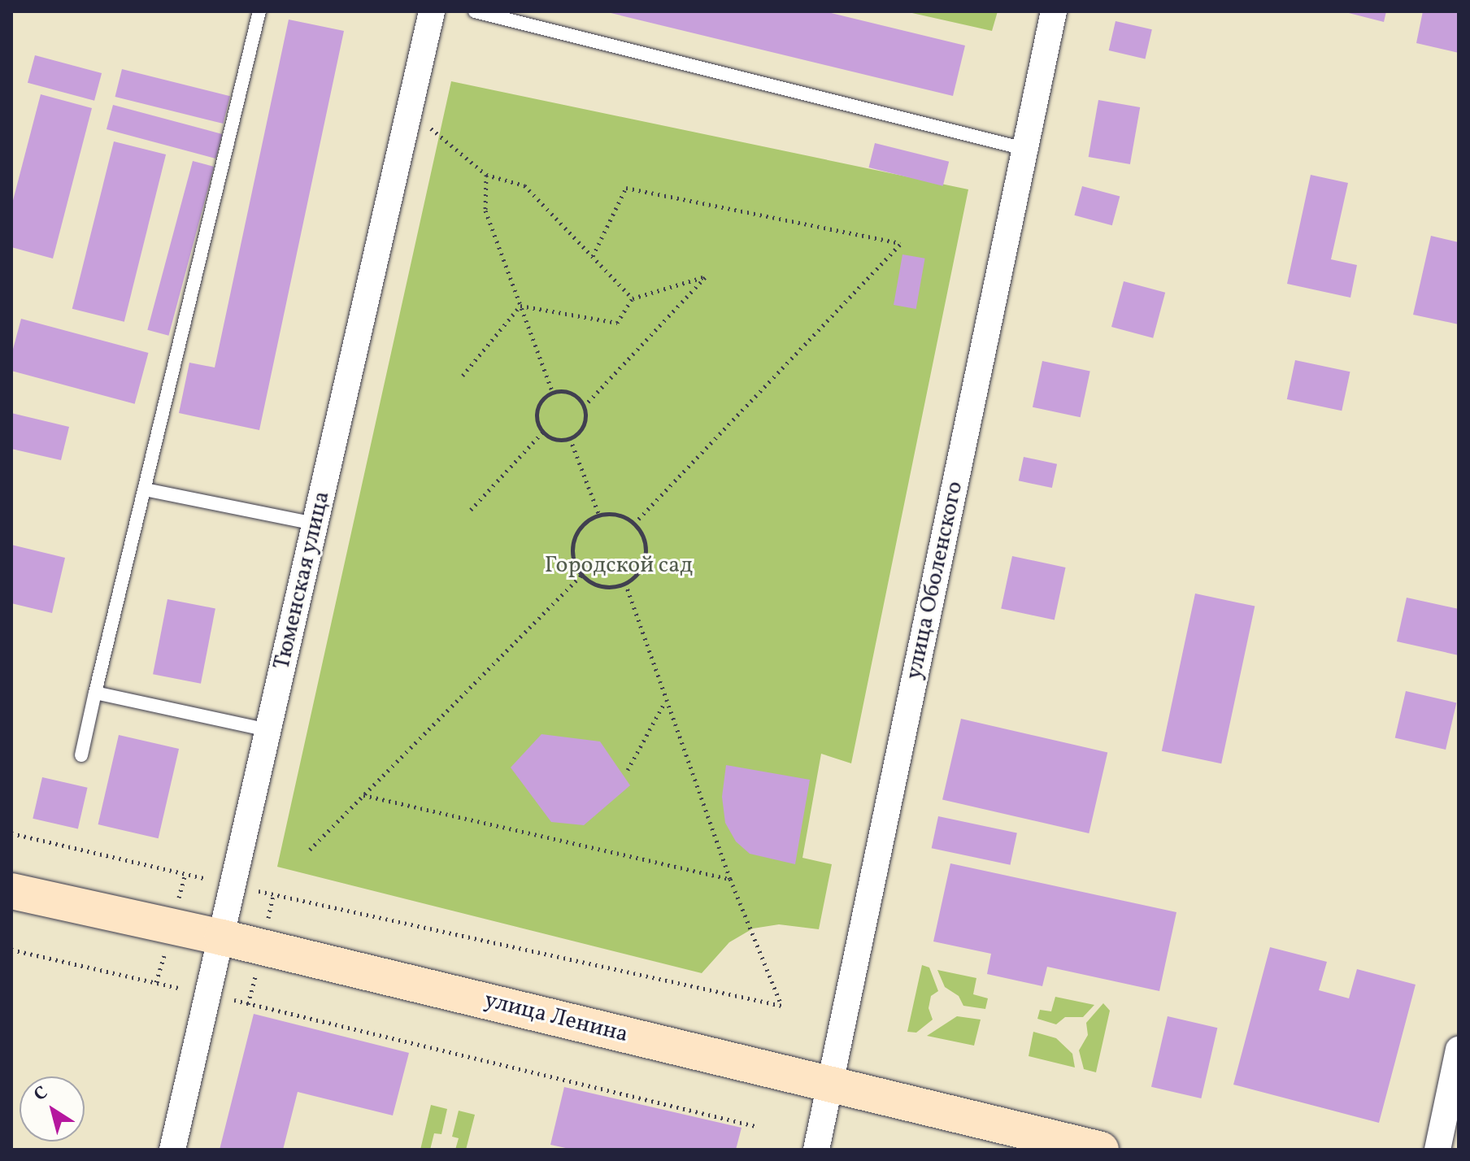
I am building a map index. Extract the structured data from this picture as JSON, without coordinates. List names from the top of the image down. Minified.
{"streets":{"main road":["улица Ленина"],"street":["Тюменская улица","улица Оболенского"]},"crossings":[["Тюменская улица","улица Ленина"],["улица Оболенского","улица Ленина"]],"parks":["Городской сад"],"north":"top left"}
